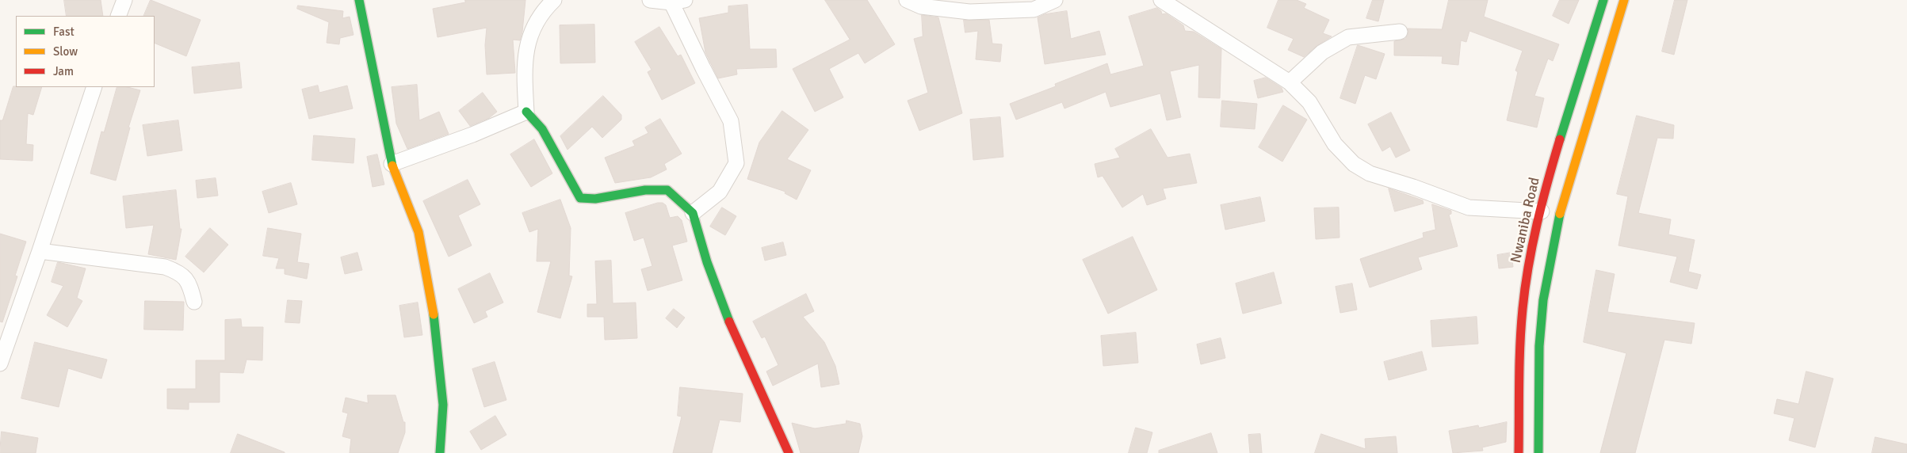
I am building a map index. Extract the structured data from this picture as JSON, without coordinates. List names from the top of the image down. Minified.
{"streets":{"street":["Nwaniba Road"]},"legend":["Fast","Slow","Jam"]}
